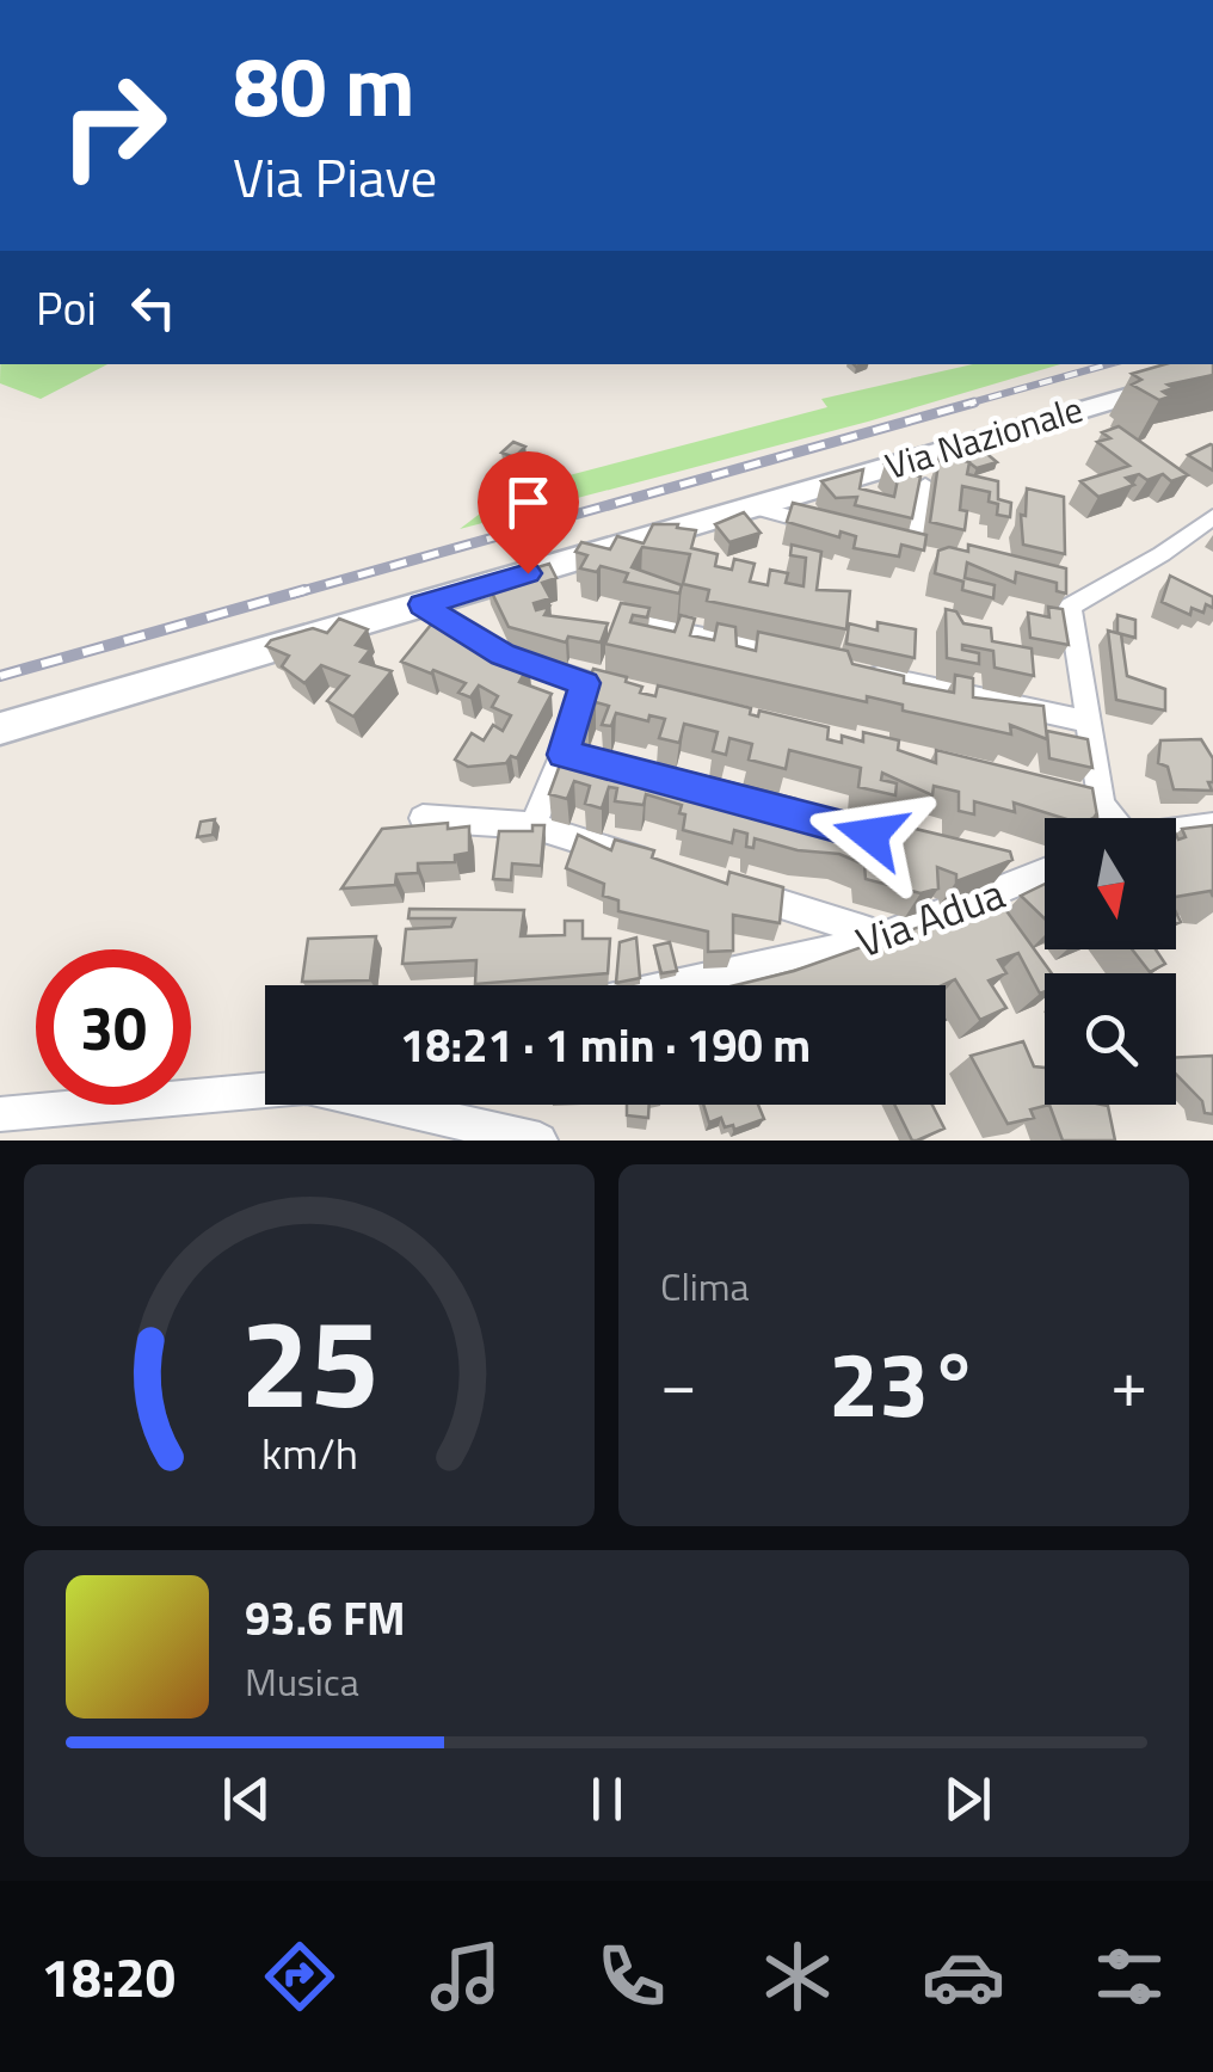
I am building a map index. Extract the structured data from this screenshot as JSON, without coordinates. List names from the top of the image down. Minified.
{"streets":{"main road":["Via Nazionale"],"street":["Via Adua"]},"north":"bottom","page":{"turn":["80 m","Via Piave"],"then":"Poi","limit":"30","trip":"18:21 · 1 min · 190 m","tile":"Clima","heat":["−","23°","+"],"song":["93.6 FM","Musica"],"tabs":"18:20","gauge":["25","km/h"]}}
